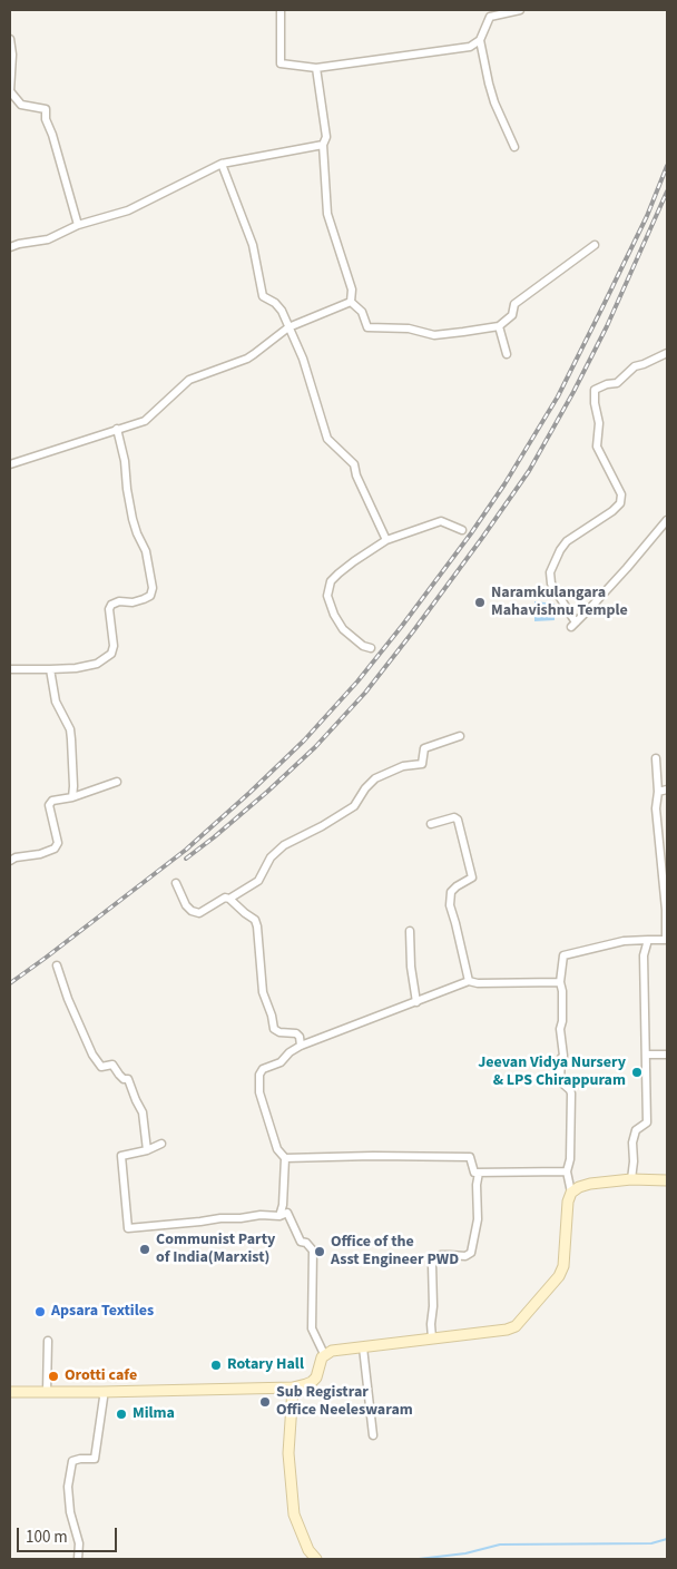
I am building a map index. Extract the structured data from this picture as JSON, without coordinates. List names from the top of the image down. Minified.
{"places":["Naramkulangara Mahavishnu Temple","Jeevan Vidya Nursery & LPS Chirappuram","Communist Party of India(Marxist)","Office of the Asst Engineer PWD","Apsara Textiles","Rotary Hall","Orotti cafe","Sub Registrar Office Neeleswaram","Milma"],"scale_bar":"100 m"}
